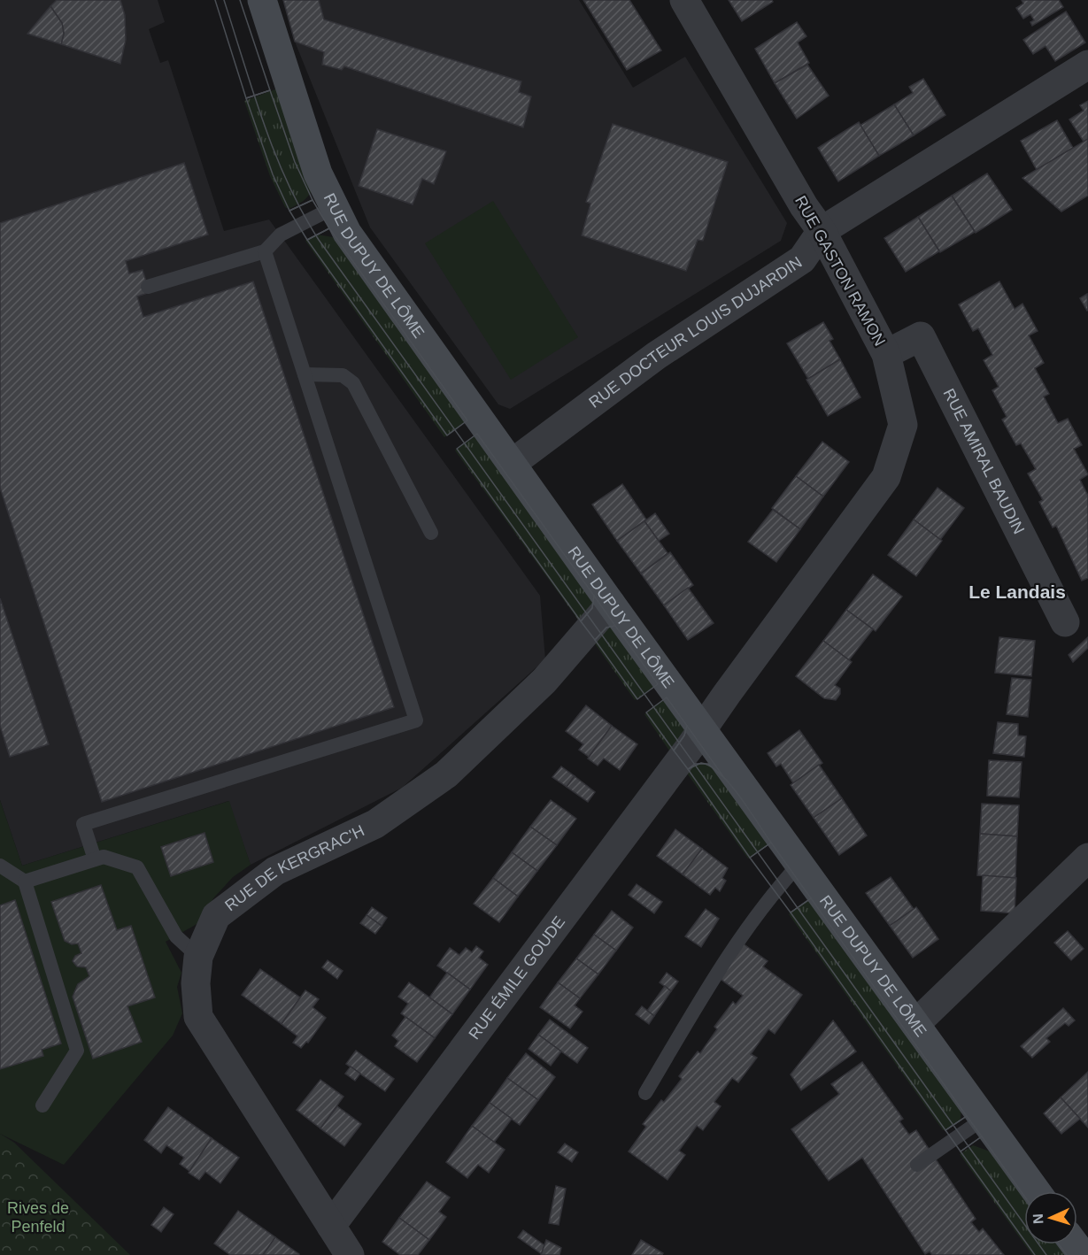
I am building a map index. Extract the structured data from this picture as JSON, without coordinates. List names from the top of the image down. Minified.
{"streets":{"main road":["RUE DUPUY DE LÔME"],"street":["RUE GASTON RAMON","RUE DOCTEUR LOUIS DUJARDIN","RUE AMIRAL BAUDIN","RUE DE KERGRAC'H","RUE ÉMILE GOUDE"]},"crossings":[["RUE DUPUY DE LÔME","RUE GASTON RAMON"],["RUE DUPUY DE LÔME","RUE DOCTEUR LOUIS DUJARDIN"],["RUE DUPUY DE LÔME","RUE DE KERGRAC'H"],["RUE DUPUY DE LÔME","RUE ÉMILE GOUDE"],["RUE GASTON RAMON","RUE DOCTEUR LOUIS DUJARDIN"],["RUE GASTON RAMON","RUE AMIRAL BAUDIN"],["RUE GASTON RAMON","RUE ÉMILE GOUDE"],["RUE DE KERGRAC'H","RUE ÉMILE GOUDE"]],"districts":["Le Landais"],"parks":["Rives de Penfeld"],"north":"left"}
